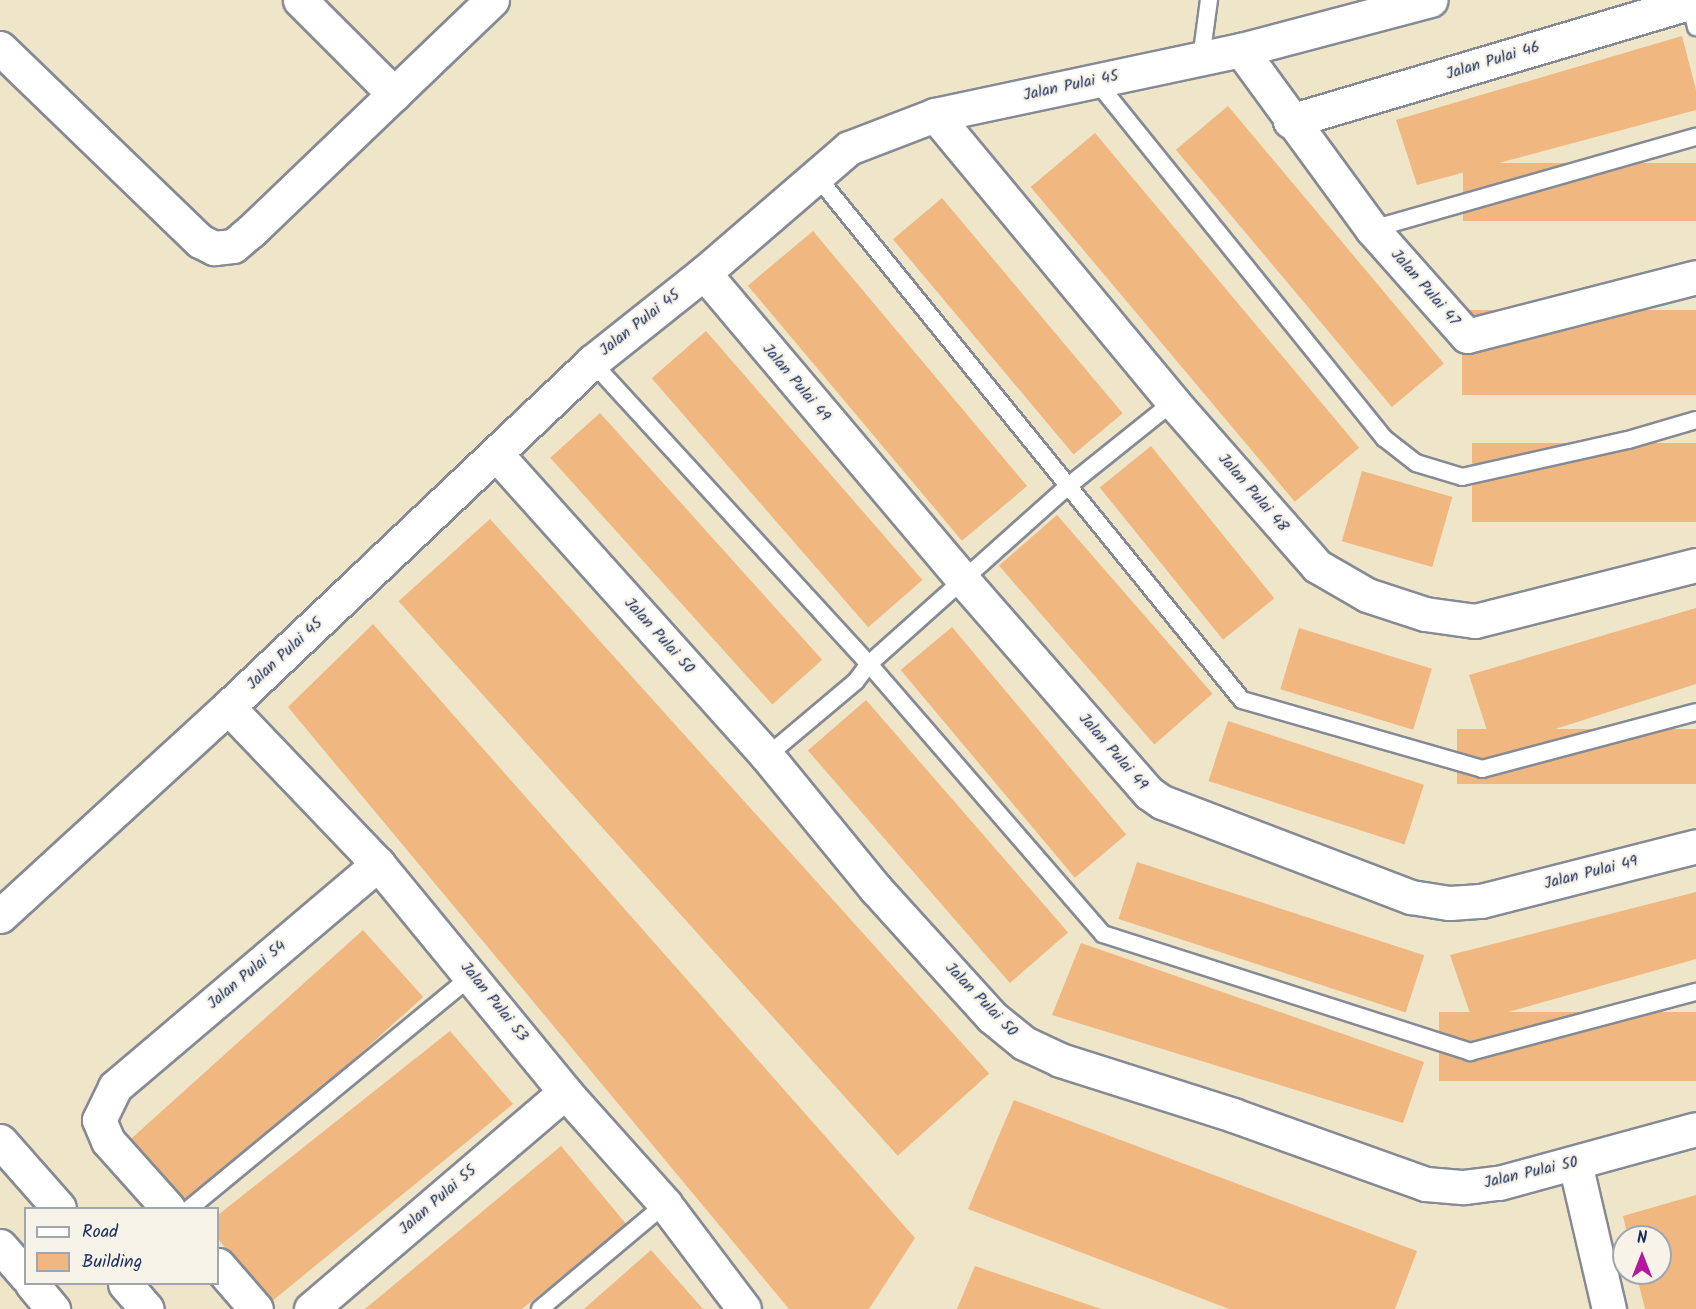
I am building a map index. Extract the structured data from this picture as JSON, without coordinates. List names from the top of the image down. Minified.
{"streets":{"street":["Jalan Pulai 46","Jalan Pulai 45","Jalan Pulai 47","Jalan Pulai 49","Jalan Pulai 48","Jalan Pulai 50","Jalan Pulai 54","Jalan Pulai 53","Jalan Pulai 55"]},"crossings":[["Jalan Pulai 46","Jalan Pulai 47"],["Jalan Pulai 45","Jalan Pulai 47"],["Jalan Pulai 45","Jalan Pulai 49"],["Jalan Pulai 45","Jalan Pulai 48"],["Jalan Pulai 45","Jalan Pulai 50"],["Jalan Pulai 45","Jalan Pulai 53"],["Jalan Pulai 54","Jalan Pulai 53"],["Jalan Pulai 53","Jalan Pulai 55"]],"legend":["Road","Building"],"north":"top"}
